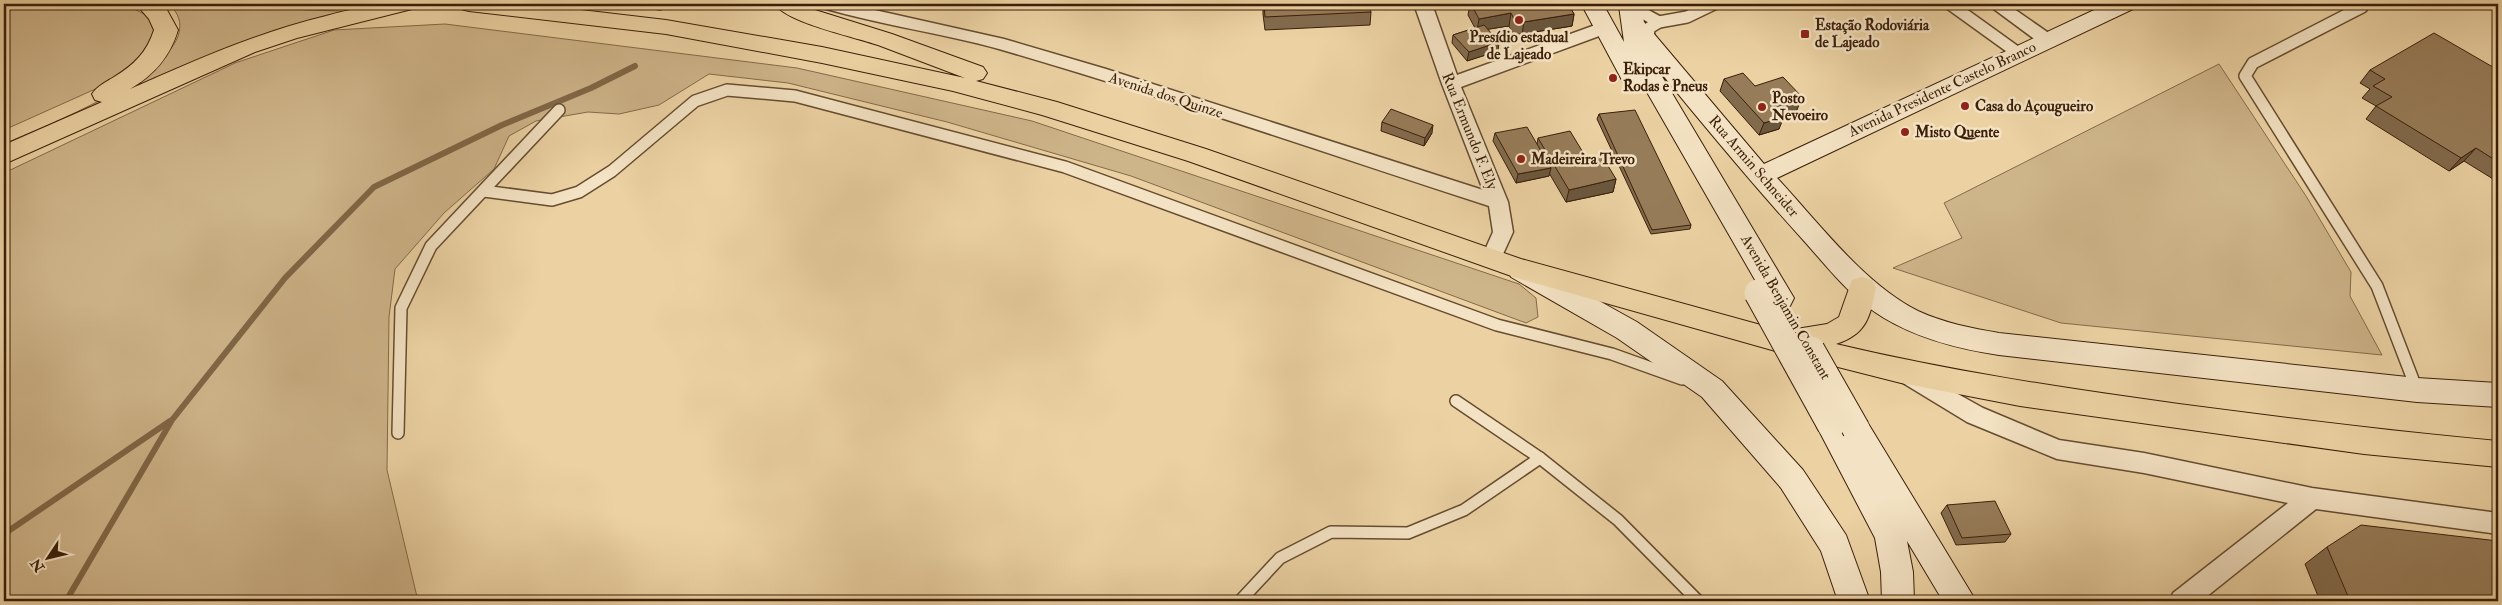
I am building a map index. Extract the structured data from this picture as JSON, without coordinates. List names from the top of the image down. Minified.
{"streets":{"main road":["Avenida Presidente Castelo Branco","Rua Armin Schneider","Avenida Benjamin Constant"],"street":["Avenida dos Quinze","Rua Ermundo F. Ely"]},"crossings":[["Avenida Presidente Castelo Branco","Rua Armin Schneider"],["Avenida dos Quinze","Rua Ermundo F. Ely"],["Rua Armin Schneider","Avenida Benjamin Constant"]],"places":{"other":["Presídio estadual de Lajeado","Ekipcar Rodas e Pneus","Casa do Açougueiro","Posto Nevoeiro","Misto Quente","Madeireira Trevo"],"transit":["Estação Rodoviária de Lajeado"]},"north":"bottom left"}
